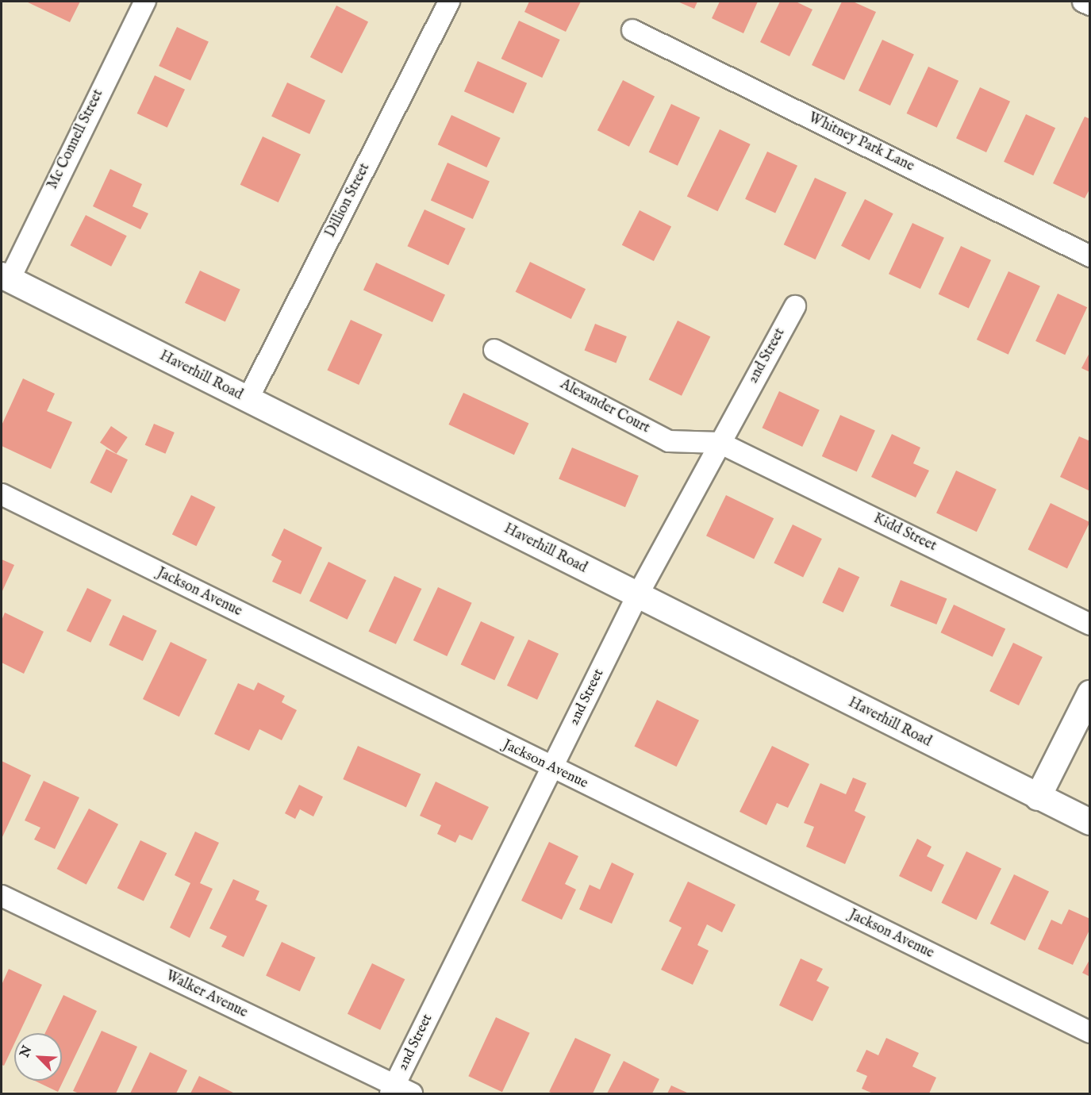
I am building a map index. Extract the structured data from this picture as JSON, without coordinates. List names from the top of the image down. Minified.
{"streets":{"street":["Mc Connell Street","Whitney Park Lane","Dillion Street","2nd Street","Haverhill Road","Alexander Court","Kidd Street","Jackson Avenue","Walker Avenue"]},"crossings":[["Mc Connell Street","Haverhill Road"],["Dillion Street","Haverhill Road"],["2nd Street","Haverhill Road"],["2nd Street","Alexander Court"],["2nd Street","Kidd Street"],["2nd Street","Jackson Avenue"],["2nd Street","Walker Avenue"],["Alexander Court","Kidd Street"]],"north":"top left"}
